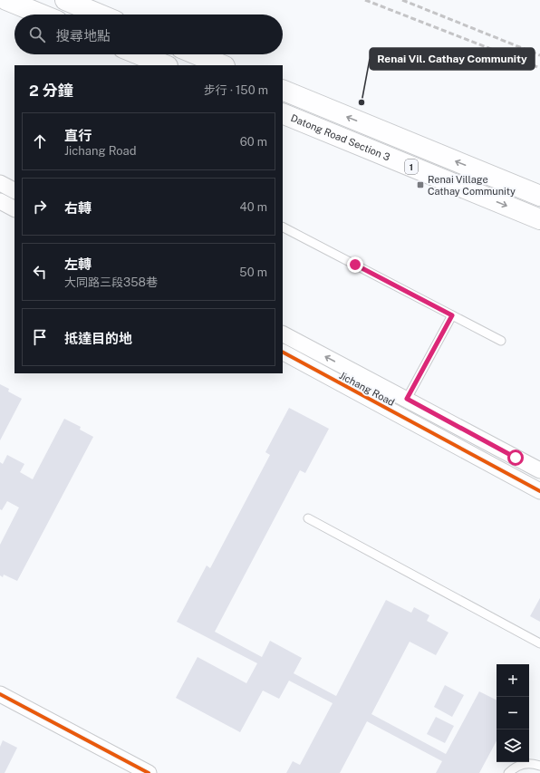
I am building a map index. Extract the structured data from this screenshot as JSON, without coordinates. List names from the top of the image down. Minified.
{"streets":{"main road":["Datong Road Section 3","1"],"street":["Jichang Road"]},"places":{"other":["Renai Vil. Cathay Community"],"transit":["Renai Village Cathay Community"]},"page":{"search":"搜尋地點","heading":["2 分鐘","步行 · 150 m"],"list":[["直行","Jichang Road","60 m"],["右轉","40 m"],["左轉","大同路三段358巷","50 m"],"抵達目的地"],"map_buttons":["+","−"]}}
